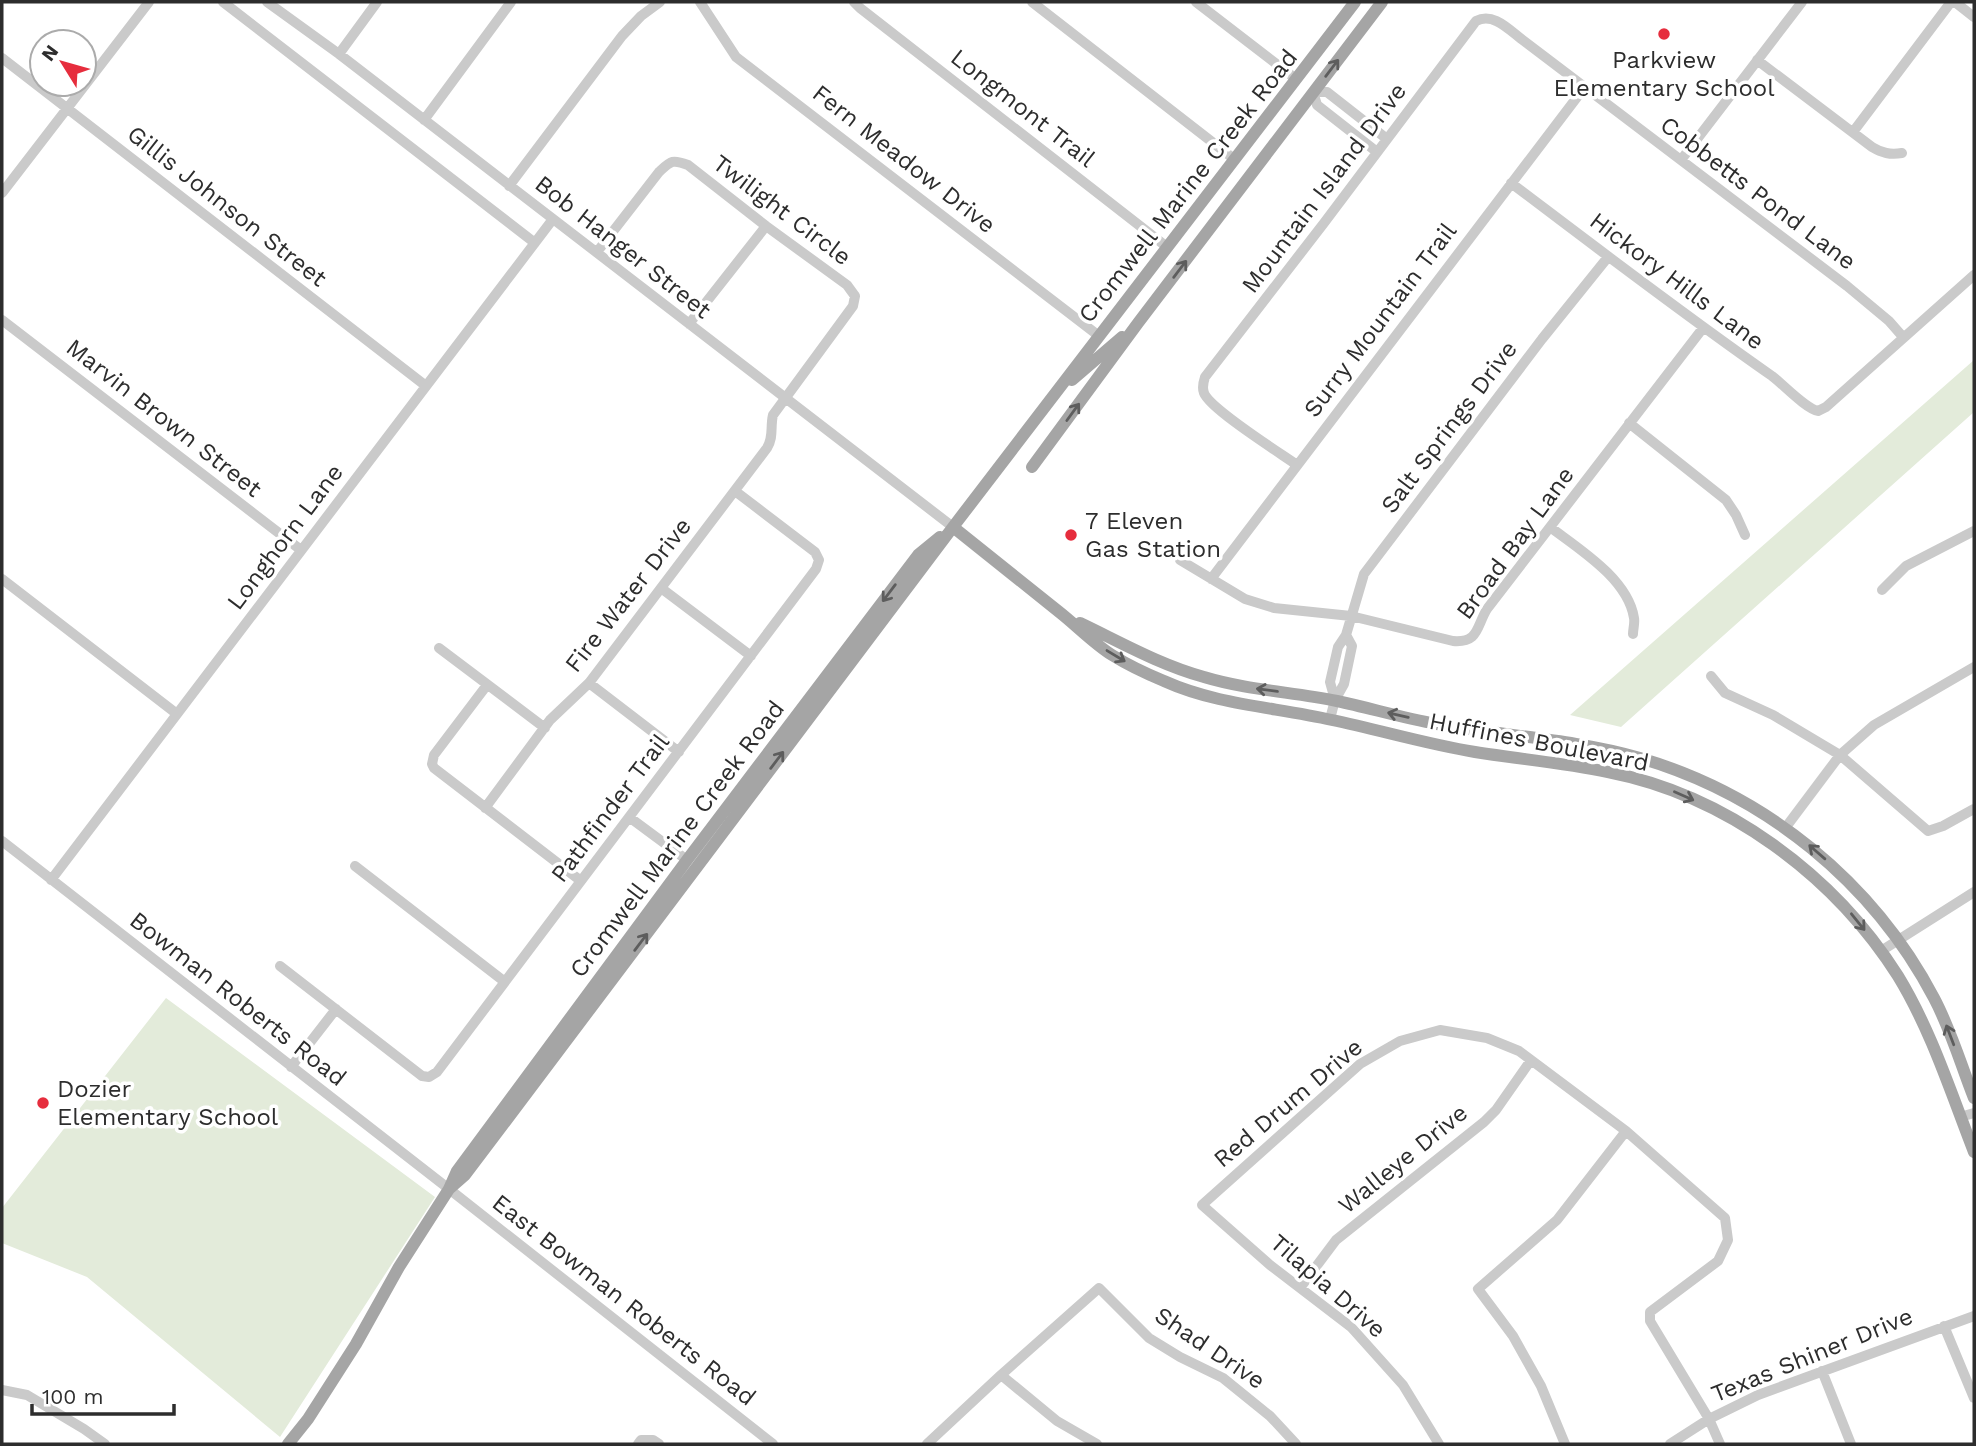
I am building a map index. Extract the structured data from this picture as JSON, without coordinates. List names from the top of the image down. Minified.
{"streets":{"main road":["Cromwell Marine Creek Road","Huffines Boulevard"],"street":["Longmont Trail","Fern Meadow Drive","Mountain Island Drive","Cobbetts Pond Lane","Gillis Johnson Street","Twilight Circle","Bob Hanger Street","Hickory Hills Lane","Surry Mountain Trail","Marvin Brown Street","Salt Springs Drive","Longhorn Lane","Broad Bay Lane","Fire Water Drive","Pathfinder Trail","Bowman Roberts Road","Red Drum Drive","Walleye Drive","Tilapia Drive","East Bowman Roberts Road","Shad Drive","Texas Shiner Drive"]},"crossings":[["Longmont Trail","Cromwell Marine Creek Road"],["Fern Meadow Drive","Cromwell Marine Creek Road"],["Cromwell Marine Creek Road","Bob Hanger Street"],["Cromwell Marine Creek Road","Huffines Boulevard"],["Cromwell Marine Creek Road","Bowman Roberts Road"],["Cromwell Marine Creek Road","East Bowman Roberts Road"],["Mountain Island Drive","Cobbetts Pond Lane"],["Mountain Island Drive","Surry Mountain Trail"],["Cobbetts Pond Lane","Hickory Hills Lane"],["Cobbetts Pond Lane","Surry Mountain Trail"],["Gillis Johnson Street","Longhorn Lane"],["Twilight Circle","Bob Hanger Street"],["Twilight Circle","Fire Water Drive"],["Bob Hanger Street","Longhorn Lane"],["Bob Hanger Street","Fire Water Drive"],["Bob Hanger Street","Huffines Boulevard"],["Hickory Hills Lane","Surry Mountain Trail"],["Hickory Hills Lane","Salt Springs Drive"],["Hickory Hills Lane","Broad Bay Lane"],["Surry Mountain Trail","Broad Bay Lane"],["Marvin Brown Street","Longhorn Lane"],["Salt Springs Drive","Broad Bay Lane"],["Salt Springs Drive","Huffines Boulevard"],["Longhorn Lane","Bowman Roberts Road"],["Fire Water Drive","Pathfinder Trail"],["Bowman Roberts Road","East Bowman Roberts Road"],["Red Drum Drive","Walleye Drive"],["Red Drum Drive","Tilapia Drive"],["Red Drum Drive","Texas Shiner Drive"],["Walleye Drive","Tilapia Drive"]],"places":["Parkview Elementary School","7 Eleven Gas Station","Dozier Elementary School"],"scale_bar":"100 m","north":"top left"}
